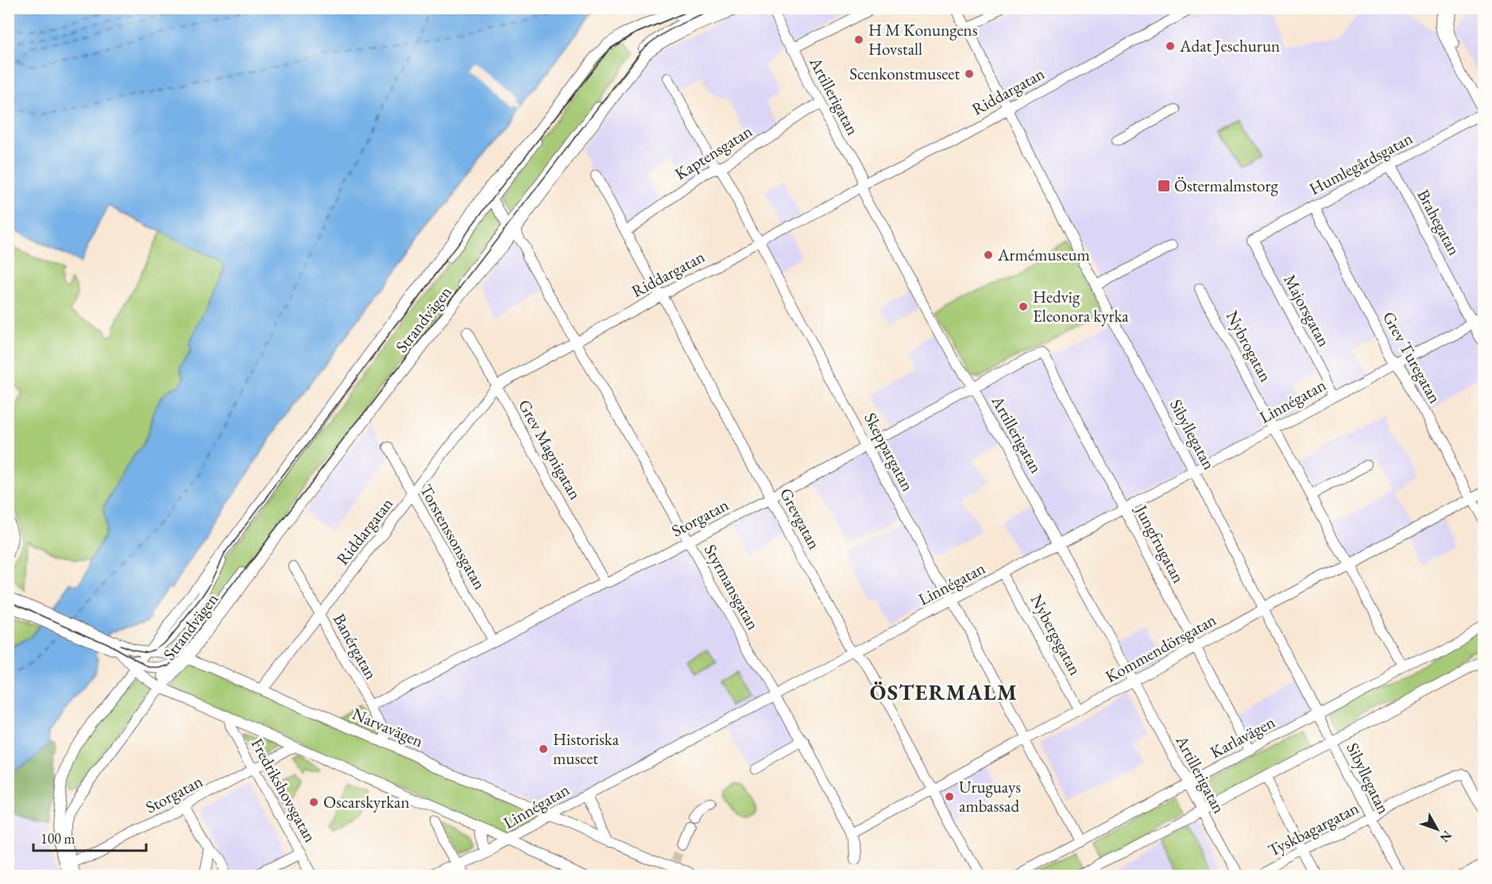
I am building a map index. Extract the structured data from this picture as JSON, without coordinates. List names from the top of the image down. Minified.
{"streets":{"street":["Riddargatan","Artillerigatan","Kaptensgatan","Humlegårdsgatan","Brahegatan","Majorsgatan","Strandvägen","Nybrogatan","Grev Turegatan","Linnégatan","Sibyllegatan","Grev Magnigatan","Skeppargatan","Storgatan","Grevgatan","Torstenssonsgatan","Jungfrugatan","Styrmansgatan","Nybergsgatan","Banérgatan","Kommendörsgatan","Narvavägen","Karlavägen","Fredrikshovsgatan","Tyskbagargatan"]},"crossings":[["Riddargatan","Artillerigatan"],["Riddargatan","Sibyllegatan"],["Riddargatan","Grev Magnigatan"],["Riddargatan","Skeppargatan"],["Riddargatan","Grevgatan"],["Riddargatan","Torstenssonsgatan"],["Riddargatan","Styrmansgatan"],["Riddargatan","Banérgatan"],["Riddargatan","Narvavägen"],["Artillerigatan","Kaptensgatan"],["Artillerigatan","Linnégatan"],["Artillerigatan","Storgatan"],["Artillerigatan","Kommendörsgatan"],["Artillerigatan","Karlavägen"],["Kaptensgatan","Skeppargatan"],["Kaptensgatan","Grevgatan"],["Humlegårdsgatan","Brahegatan"],["Humlegårdsgatan","Majorsgatan"],["Humlegårdsgatan","Grev Turegatan"],["Brahegatan","Linnégatan"],["Majorsgatan","Linnégatan"],["Strandvägen","Storgatan"],["Strandvägen","Styrmansgatan"],["Strandvägen","Narvavägen"],["Nybrogatan","Linnégatan"],["Nybrogatan","Kommendörsgatan"],["Nybrogatan","Karlavägen"],["Grev Turegatan","Linnégatan"],["Grev Turegatan","Kommendörsgatan"],["Linnégatan","Sibyllegatan"],["Linnégatan","Skeppargatan"],["Linnégatan","Grevgatan"],["Linnégatan","Jungfrugatan"],["Linnégatan","Styrmansgatan"],["Linnégatan","Nybergsgatan"],["Linnégatan","Narvavägen"],["Sibyllegatan","Kommendörsgatan"],["Sibyllegatan","Karlavägen"],["Sibyllegatan","Tyskbagargatan"],["Grev Magnigatan","Storgatan"],["Skeppargatan","Storgatan"],["Skeppargatan","Kommendörsgatan"],["Skeppargatan","Karlavägen"],["Storgatan","Grevgatan"],["Storgatan","Torstenssonsgatan"],["Storgatan","Jungfrugatan"],["Storgatan","Styrmansgatan"],["Storgatan","Banérgatan"],["Storgatan","Fredrikshovsgatan"],["Grevgatan","Kommendörsgatan"],["Jungfrugatan","Kommendörsgatan"],["Jungfrugatan","Karlavägen"],["Styrmansgatan","Kommendörsgatan"],["Nybergsgatan","Kommendörsgatan"],["Banérgatan","Narvavägen"]],"districts":["ÖSTERMALM"],"places":{"other":["H M Konungens Hovstall","Adat Jeschurun","Scenkonstmuseet","Armémuseum","Hedvig Eleonora kyrka","Historiska museet","Uruguays ambassad","Oscarskyrkan"],"transit":["Östermalmstorg"]},"scale_bar":"100 m","north":"bottom right"}
